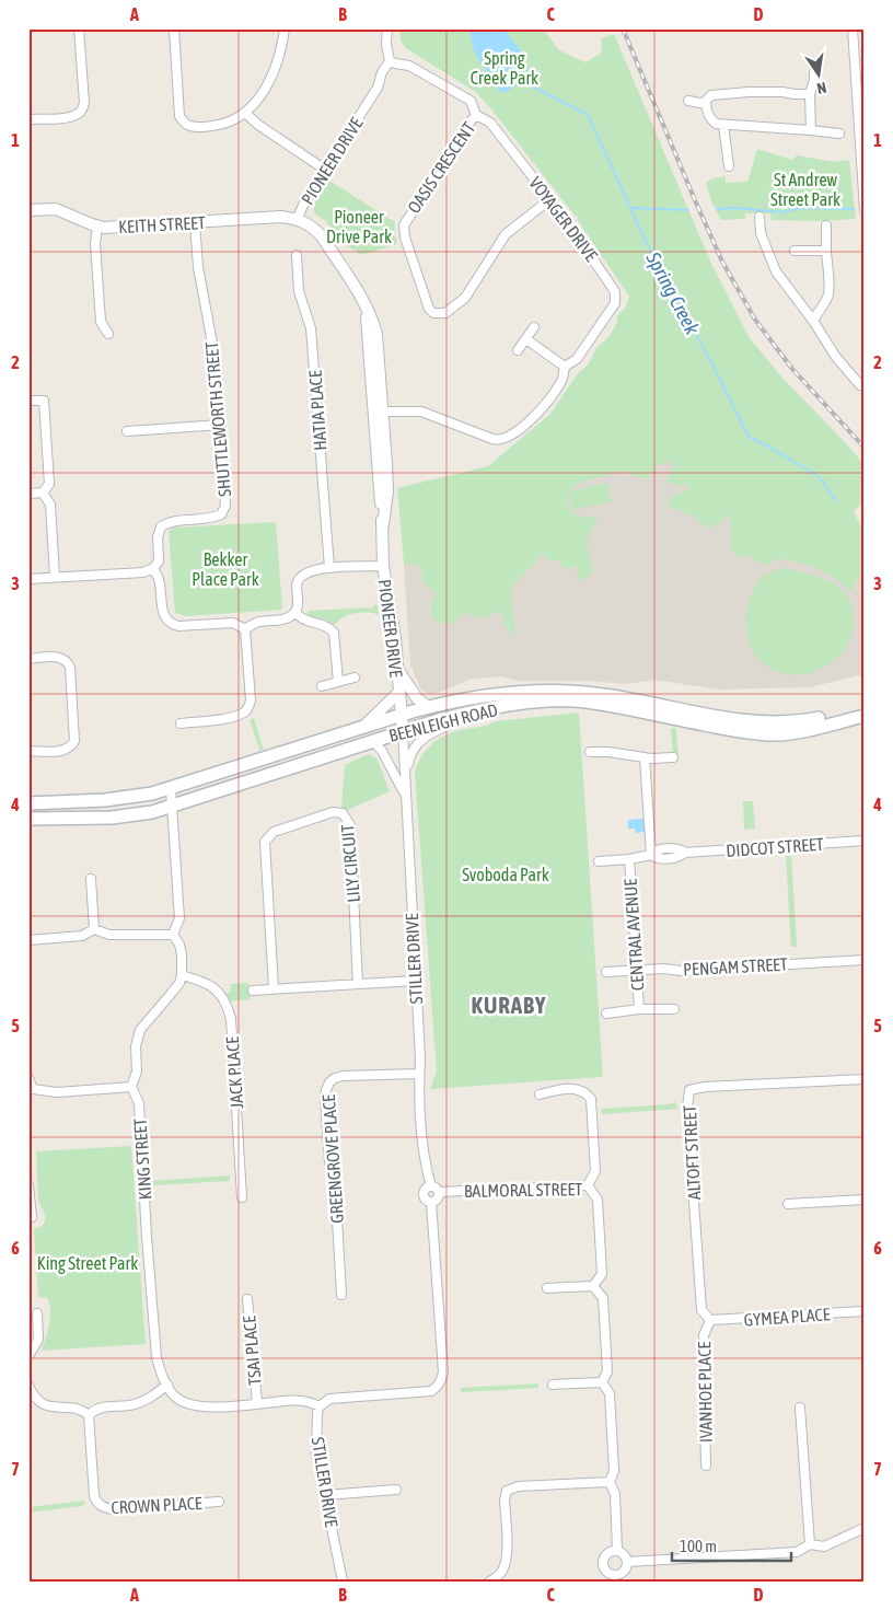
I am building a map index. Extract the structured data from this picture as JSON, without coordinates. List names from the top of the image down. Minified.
{"streets":{"main road":["BEENLEIGH ROAD"],"street":["PIONEER DRIVE","OASIS CRESCENT","VOYAGER DRIVE","KEITH STREET","HATIA PLACE","SHUTTLEWORTH STREET","DIDCOT STREET","LILY CIRCUIT","CENTRAL AVENUE","STILLER DRIVE","PENGAM STREET","JACK PLACE","ALTOFT STREET","KING STREET","GREENGROVE PLACE","BALMORAL STREET","GYMEA PLACE","TSAI PLACE","IVANHOE PLACE","CROWN PLACE"]},"crossings":[["PIONEER DRIVE","VOYAGER DRIVE"],["PIONEER DRIVE","KEITH STREET"],["PIONEER DRIVE","BEENLEIGH ROAD"],["PIONEER DRIVE","STILLER DRIVE"],["OASIS CRESCENT","VOYAGER DRIVE"],["KEITH STREET","SHUTTLEWORTH STREET"],["BEENLEIGH ROAD","STILLER DRIVE"],["DIDCOT STREET","CENTRAL AVENUE"],["CENTRAL AVENUE","PENGAM STREET"],["STILLER DRIVE","KING STREET"],["STILLER DRIVE","GREENGROVE PLACE"],["STILLER DRIVE","BALMORAL STREET"],["JACK PLACE","KING STREET"],["ALTOFT STREET","GYMEA PLACE"],["ALTOFT STREET","IVANHOE PLACE"],["KING STREET","TSAI PLACE"],["GYMEA PLACE","IVANHOE PLACE"]],"districts":["KURABY"],"water":["Spring Creek"],"parks":["Spring Creek Park","St Andrew Street Park","Pioneer Drive Park","Bekker Place Park","Svoboda Park","King Street Park"],"scale_bar":"100 m","north":"bottom","grid":{"columns":["A","B","C","D"],"rows":["1","2","3","4","5","6","7"]}}
